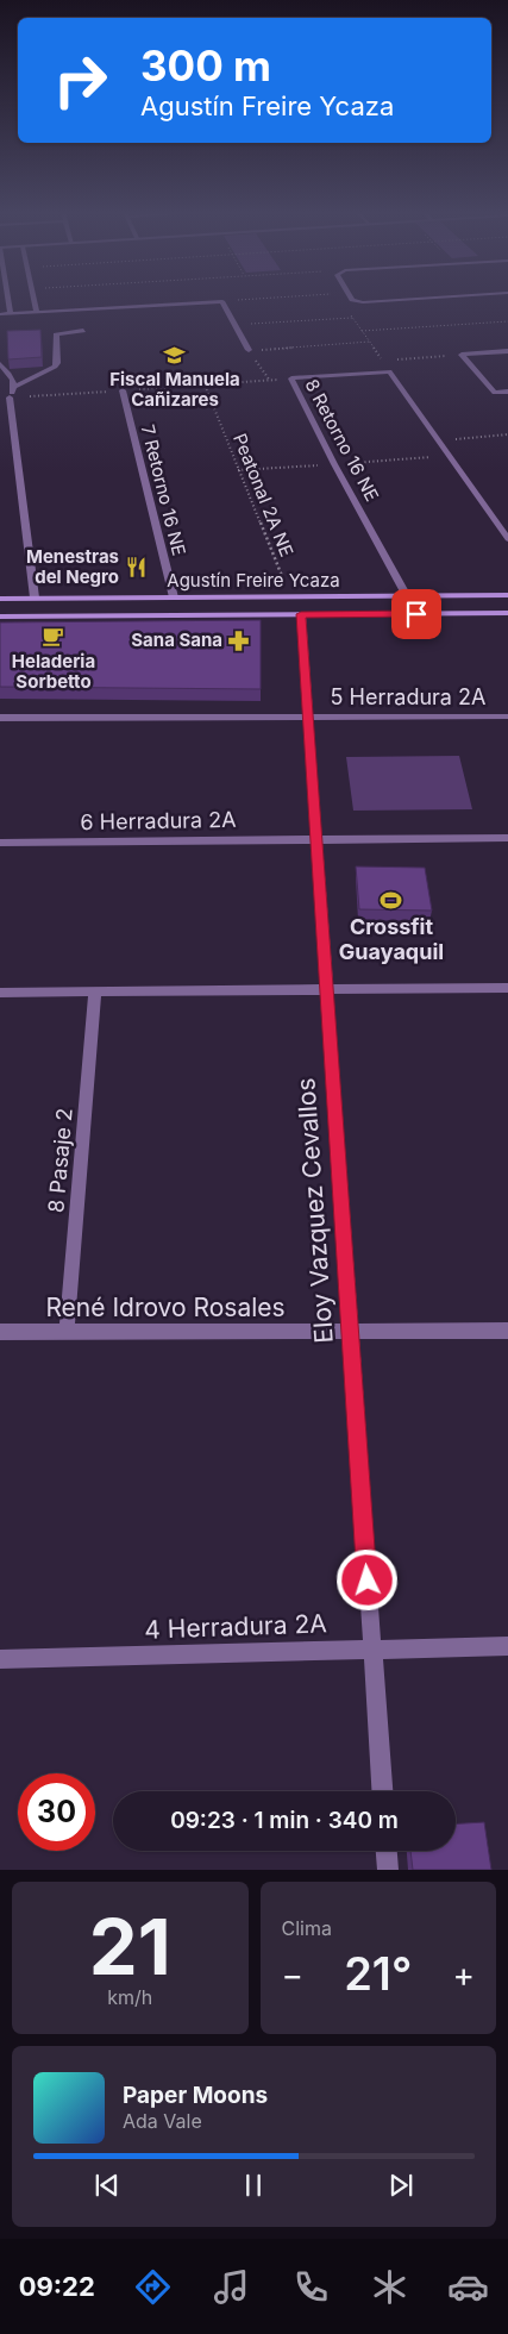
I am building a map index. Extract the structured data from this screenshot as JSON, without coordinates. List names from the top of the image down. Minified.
{"streets":{"main road":["Agustín Freire Ycaza"],"street":["8 Retorno 16 NE","7 Retorno 16 NE","5 Herradura 2A","6 Herradura 2A","8 Pasaje 2","Eloy Vazquez Cevallos","René Idrovo Rosales","4 Herradura 2A"],"path":["Peatonal 2A NE"]},"crossings":[["8 Retorno 16 NE","Agustín Freire Ycaza"],["7 Retorno 16 NE","Agustín Freire Ycaza"],["Peatonal 2A NE","Agustín Freire Ycaza"],["Agustín Freire Ycaza","Eloy Vazquez Cevallos"],["5 Herradura 2A","Eloy Vazquez Cevallos"],["6 Herradura 2A","Eloy Vazquez Cevallos"],["8 Pasaje 2","René Idrovo Rosales"],["Eloy Vazquez Cevallos","René Idrovo Rosales"],["Eloy Vazquez Cevallos","4 Herradura 2A"]],"places":{"school or university":["Fiscal Manuela Cañizares"],"restaurant":["Menestras del Negro"],"cafe":["Heladeria Sorbetto"],"pharmacy":["Sana Sana"],"sports":["Crossfit Guayaquil"]},"page":{"turn":["300 m","Agustín Freire Ycaza"],"limit":"30","trip":"09:23 · 1 min · 340 m","tile":[["21","km/h"],"Clima"],"heat":["−","21°","+"],"song":["Paper Moons","Ada Vale"],"tabs":"09:22"}}
